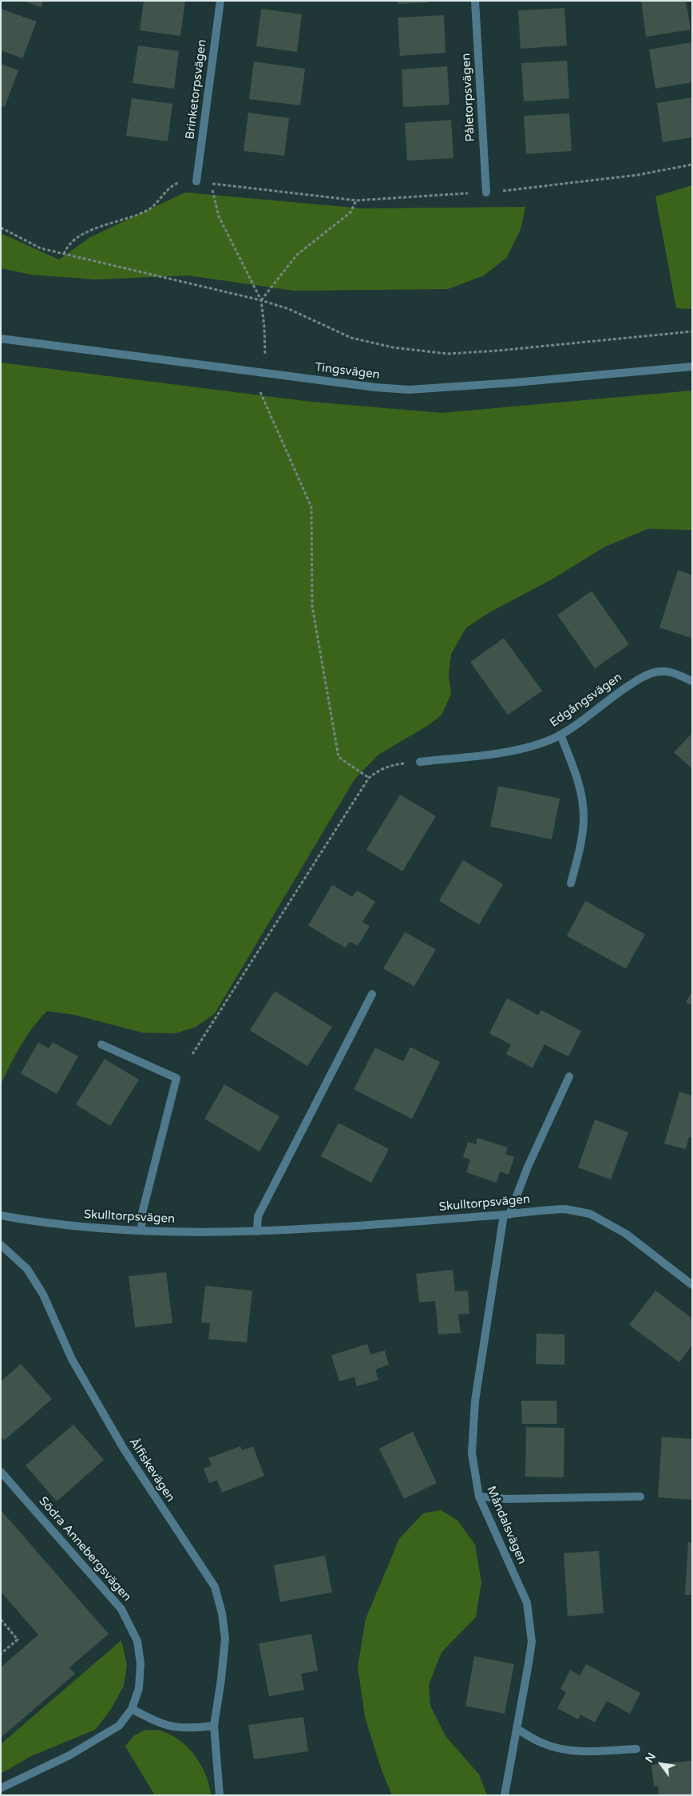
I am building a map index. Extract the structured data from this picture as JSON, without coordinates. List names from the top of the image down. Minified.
{"streets":{"street":["Brinketorpsvägen","Påletorpsvägen","Tingsvägen","Edgångsvägen","Skulltorpsvägen","Ålfiskevägen","Måndalsvägen","Södra Annebergsvägen"]},"crossings":[["Skulltorpsvägen","Måndalsvägen"]],"north":"top left"}
